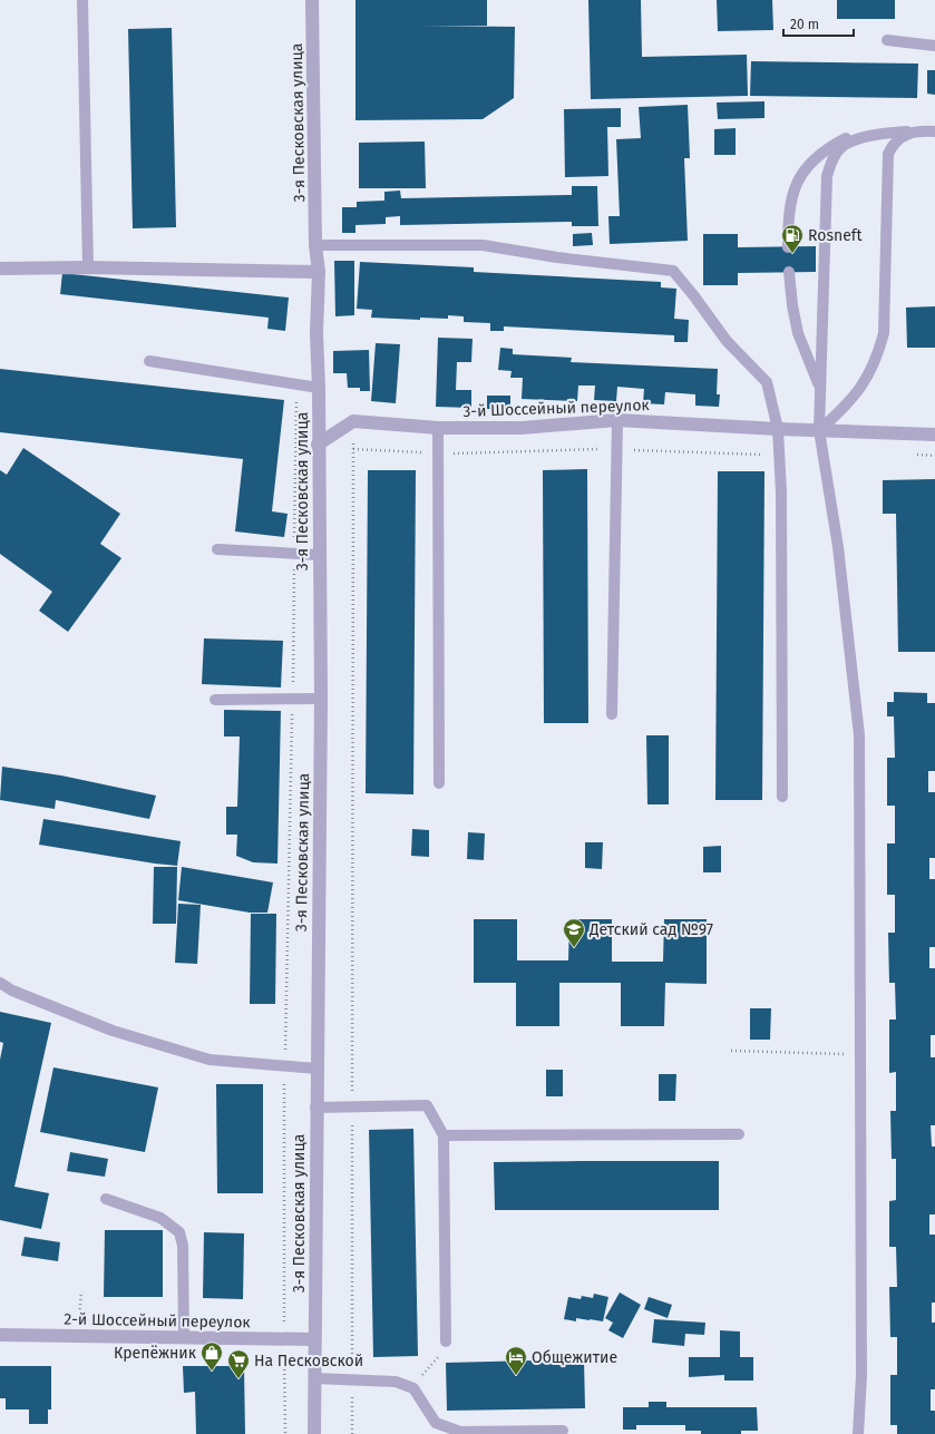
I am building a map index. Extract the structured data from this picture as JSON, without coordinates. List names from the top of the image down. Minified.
{"streets":{"street":["3-я Песковская улица","3-й Шоссейный переулок","2-й Шоссейный переулок"]},"crossings":[["3-я Песковская улица","2-й Шоссейный переулок"]],"places":{"fuel station":["Rosneft"],"school or university":["Детский сад №97"],"shop":["Крепёжник"],"hotel":["Общежитие"],"supermarket":["На Песковской"]},"scale_bar":"20 m"}
